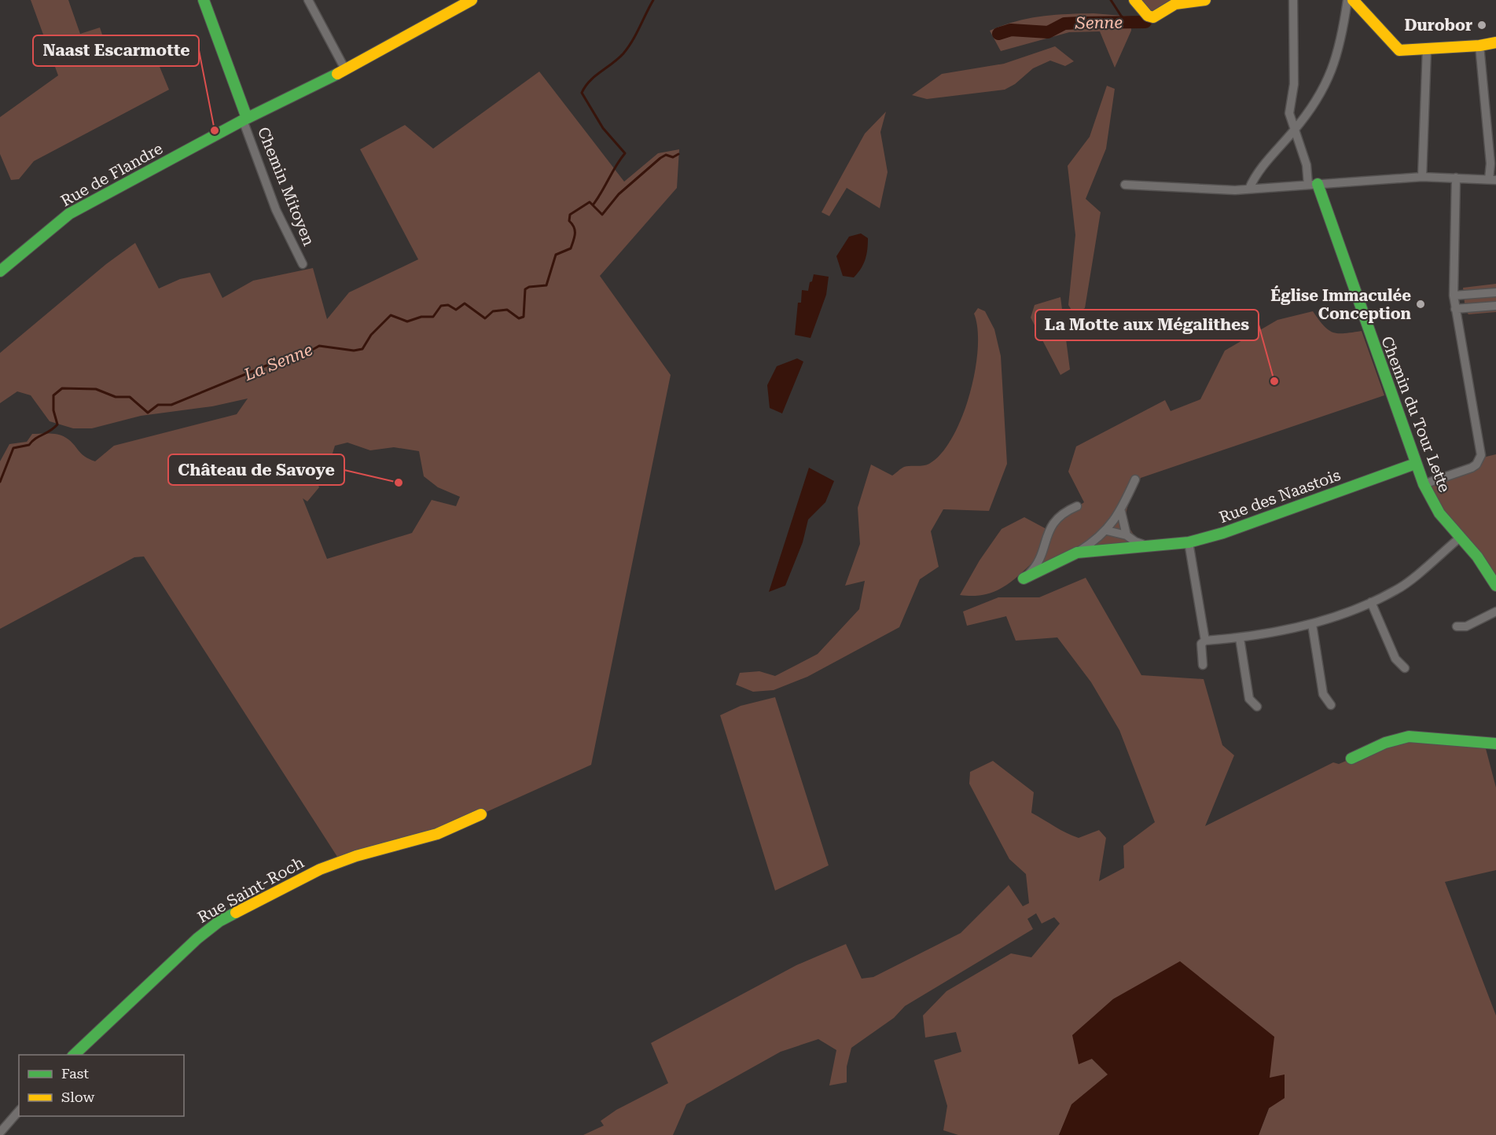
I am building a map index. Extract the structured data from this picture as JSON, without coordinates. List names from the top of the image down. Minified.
{"streets":{"street":["Rue de Flandre","Chemin Mitoyen","Chemin du Tour Lette","Rue des Naastois","Rue Saint-Roch"]},"crossings":[["Rue de Flandre","Chemin Mitoyen"],["Chemin du Tour Lette","Rue des Naastois"]],"water":["Senne","La Senne"],"places":["Durobor","Naast Escarmotte","Église Immaculée Conception","La Motte aux Mégalithes","Château de Savoye"],"legend":["Fast","Slow"]}
